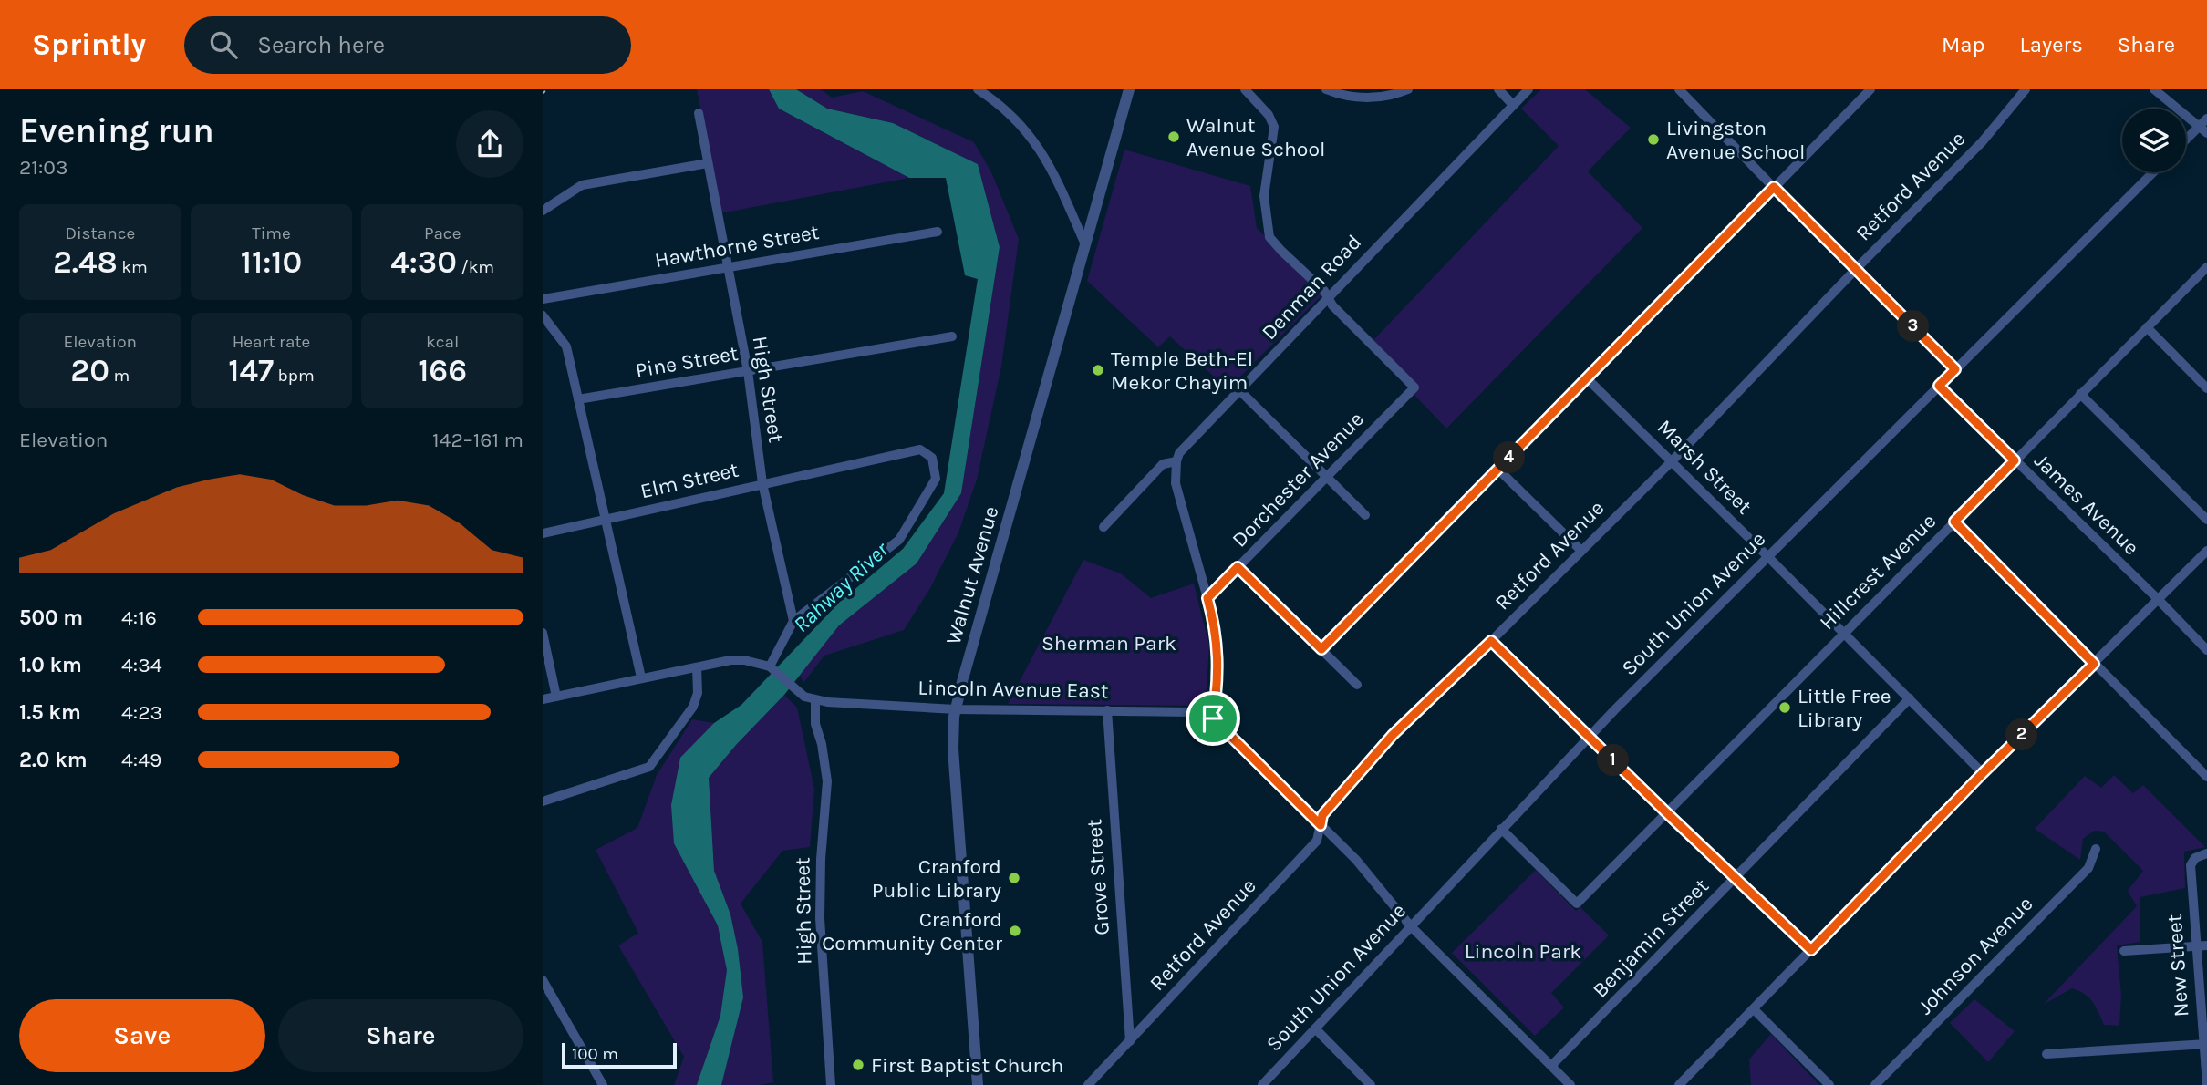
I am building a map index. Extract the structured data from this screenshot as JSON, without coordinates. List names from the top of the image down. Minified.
{"streets":{"street":["Retford Avenue","Hawthorne Street","Denman Road","Pine Street","High Street","Marsh Street","Dorchester Avenue","Elm Street","James Avenue","Hillcrest Avenue","Walnut Avenue","South Union Avenue","Lincoln Avenue East","Grove Street","Benjamin Street","Johnson Avenue","New Street"]},"crossings":[["Retford Avenue","Marsh Street"],["Retford Avenue","Grove Street"],["Hawthorne Street","High Street"],["Denman Road","Dorchester Avenue"],["Pine Street","High Street"],["High Street","Elm Street"],["High Street","Lincoln Avenue East"],["Marsh Street","Hillcrest Avenue"],["Marsh Street","South Union Avenue"],["Marsh Street","Benjamin Street"],["James Avenue","Hillcrest Avenue"],["James Avenue","South Union Avenue"],["Hillcrest Avenue","South Union Avenue"],["Walnut Avenue","Lincoln Avenue East"],["Lincoln Avenue East","Grove Street"]],"water":["Rahway River"],"parks":["Sherman Park","Lincoln Park"],"places":["Walnut Avenue School","Livingston Avenue School","Temple Beth-El Mekor Chayim","Little Free Library","Cranford Public Library","Cranford Community Center","First Baptist Church"],"scale_bar":"100 m","page":{"header":"Sprintly","search":"Search here","nav":["Map","Layers","Share"],"heading":["Evening run","21:03"],"stats":[["Distance","2.48 km"],["Time","11:10"],["Pace","4:30 /km"],["Elevation","20 m"],["Heart rate","147 bpm"],["kcal","166"]],"pins":["3","4","2","1"],"chart":["Elevation","142–161 m"],"list":[{"name":"500 m","note":"4:16"},{"name":"1.0 km","note":"4:34"},{"name":"1.5 km","note":"4:23"},{"name":"2.0 km","note":"4:49"}],"buttons":["Save","Share"],"scale":"100 m"}}
